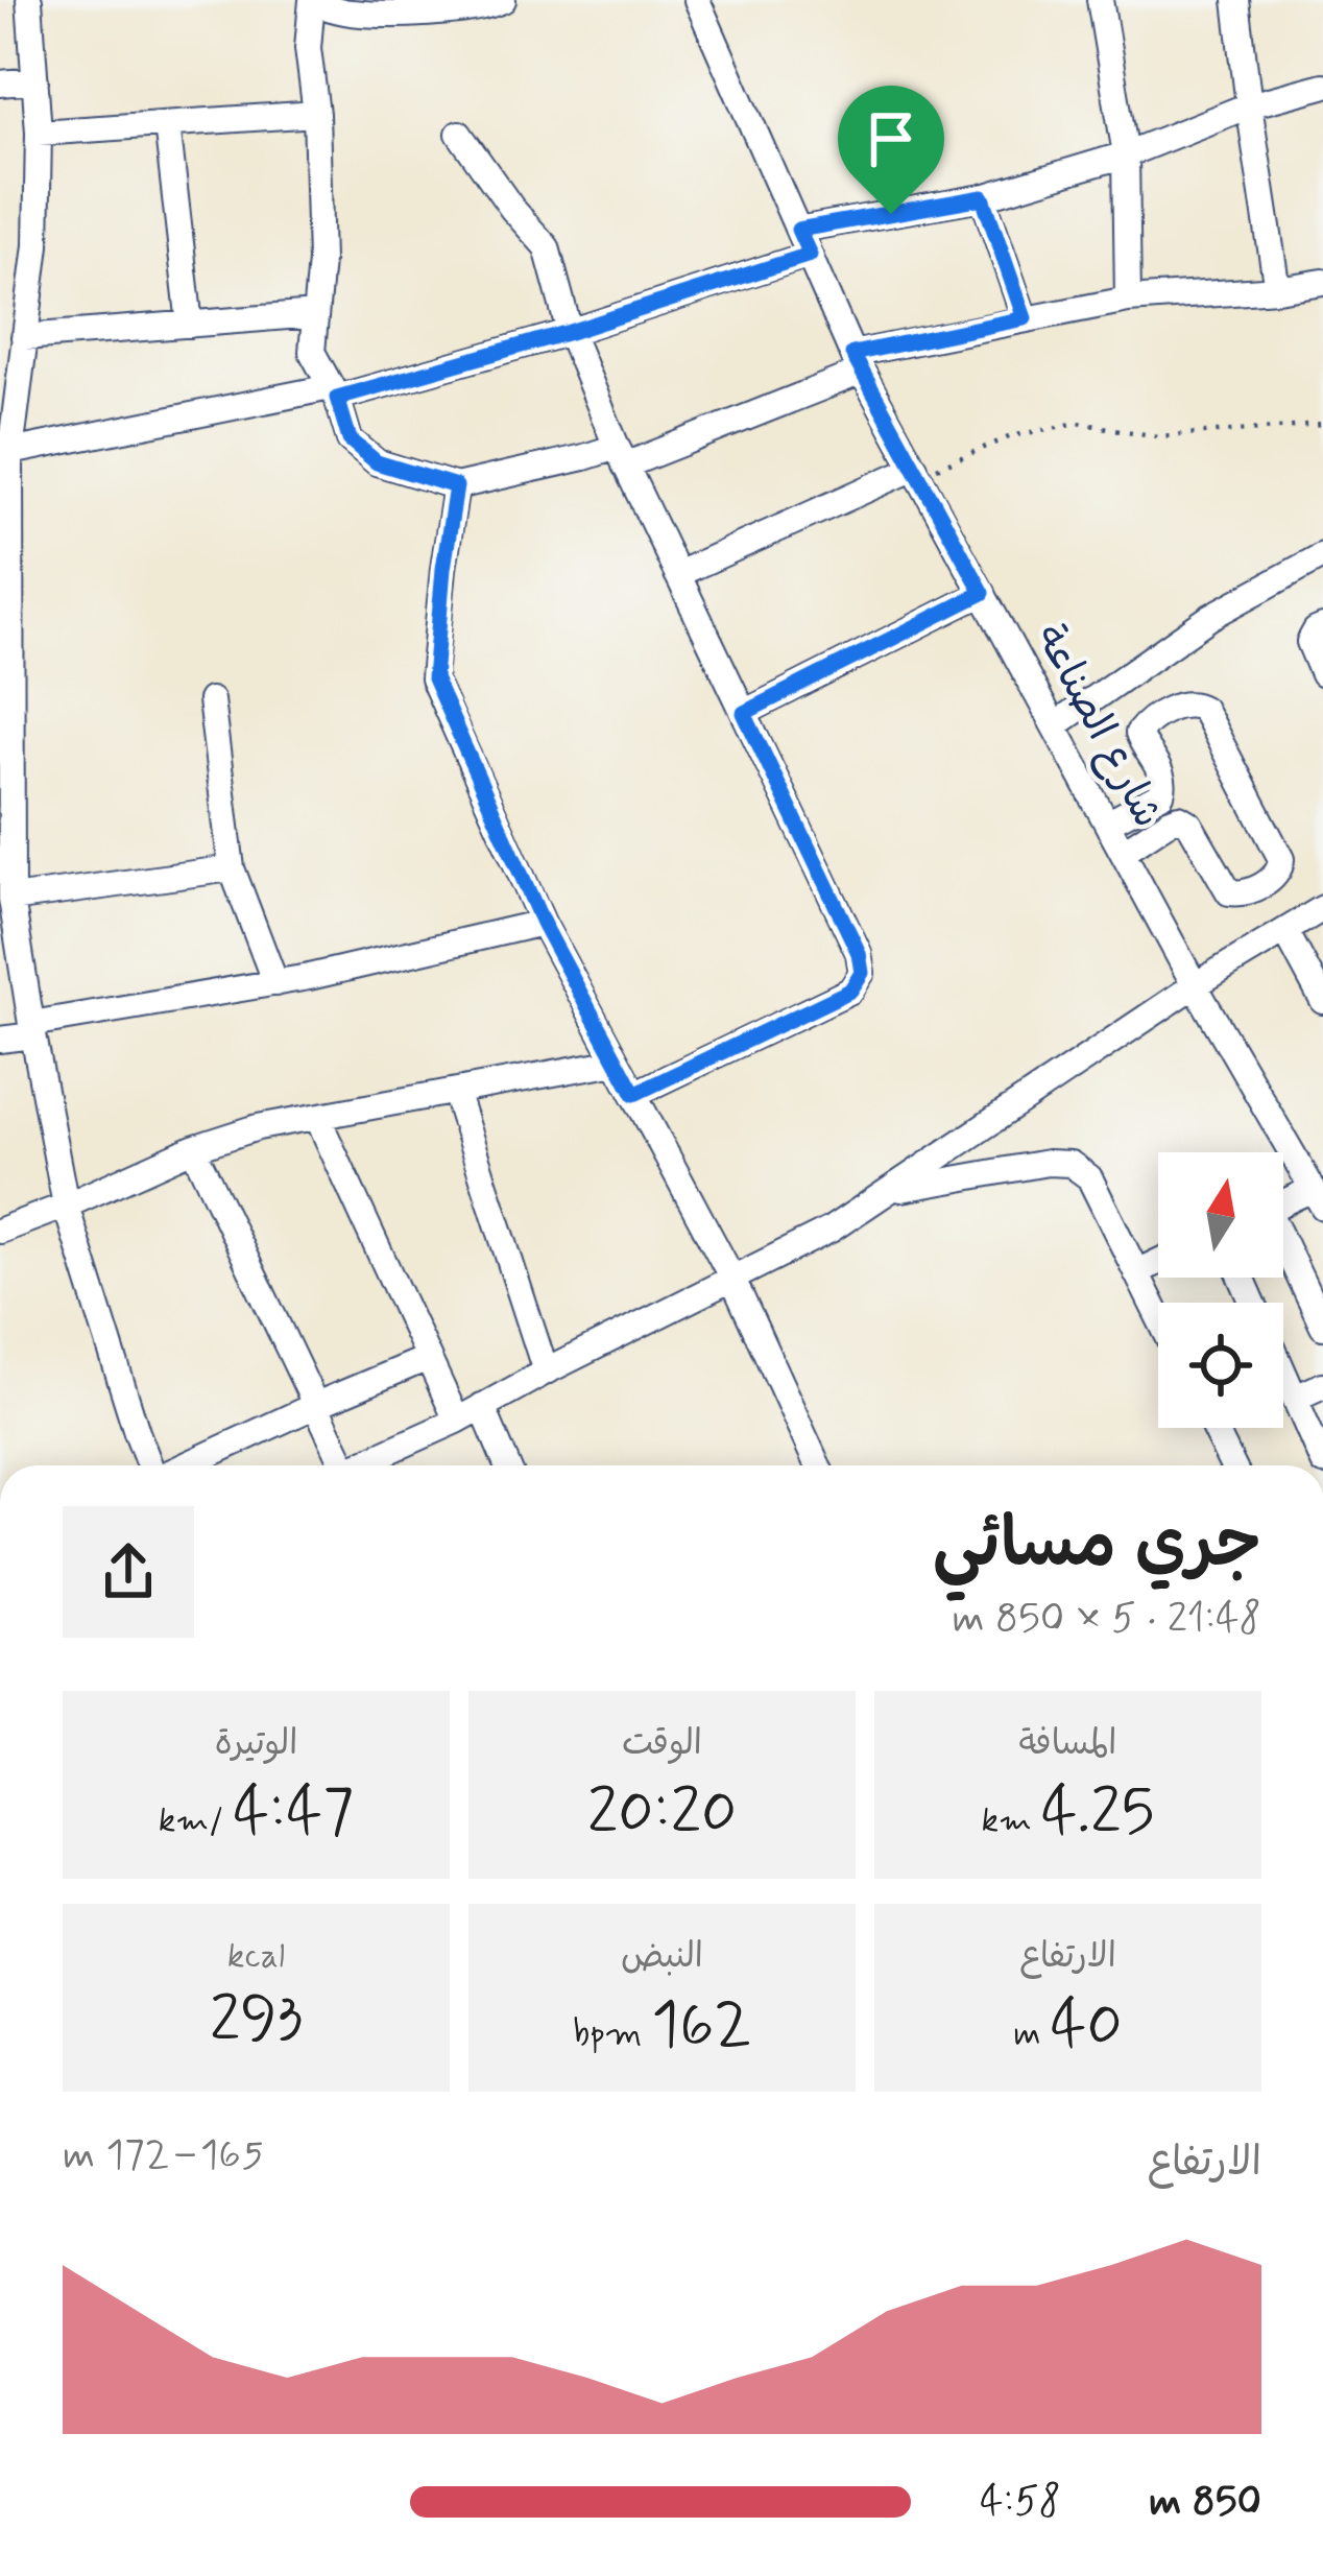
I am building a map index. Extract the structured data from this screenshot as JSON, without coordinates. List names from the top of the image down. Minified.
{"streets":{"street":["شارع الصناعة"]},"north":"top","page":{"heading":["جري مسائي","21:48 · 5 × 850 m"],"stats":[["المسافة","4.25 km"],["الوقت","20:20"],["الوتيرة","4:47 /km"],["الارتفاع","40 m"],["النبض","162 bpm"],["kcal","293"]],"chart":["الارتفاع","165–172 m"],"list":[{"name":"850 m","note":"4:58"}]}}
